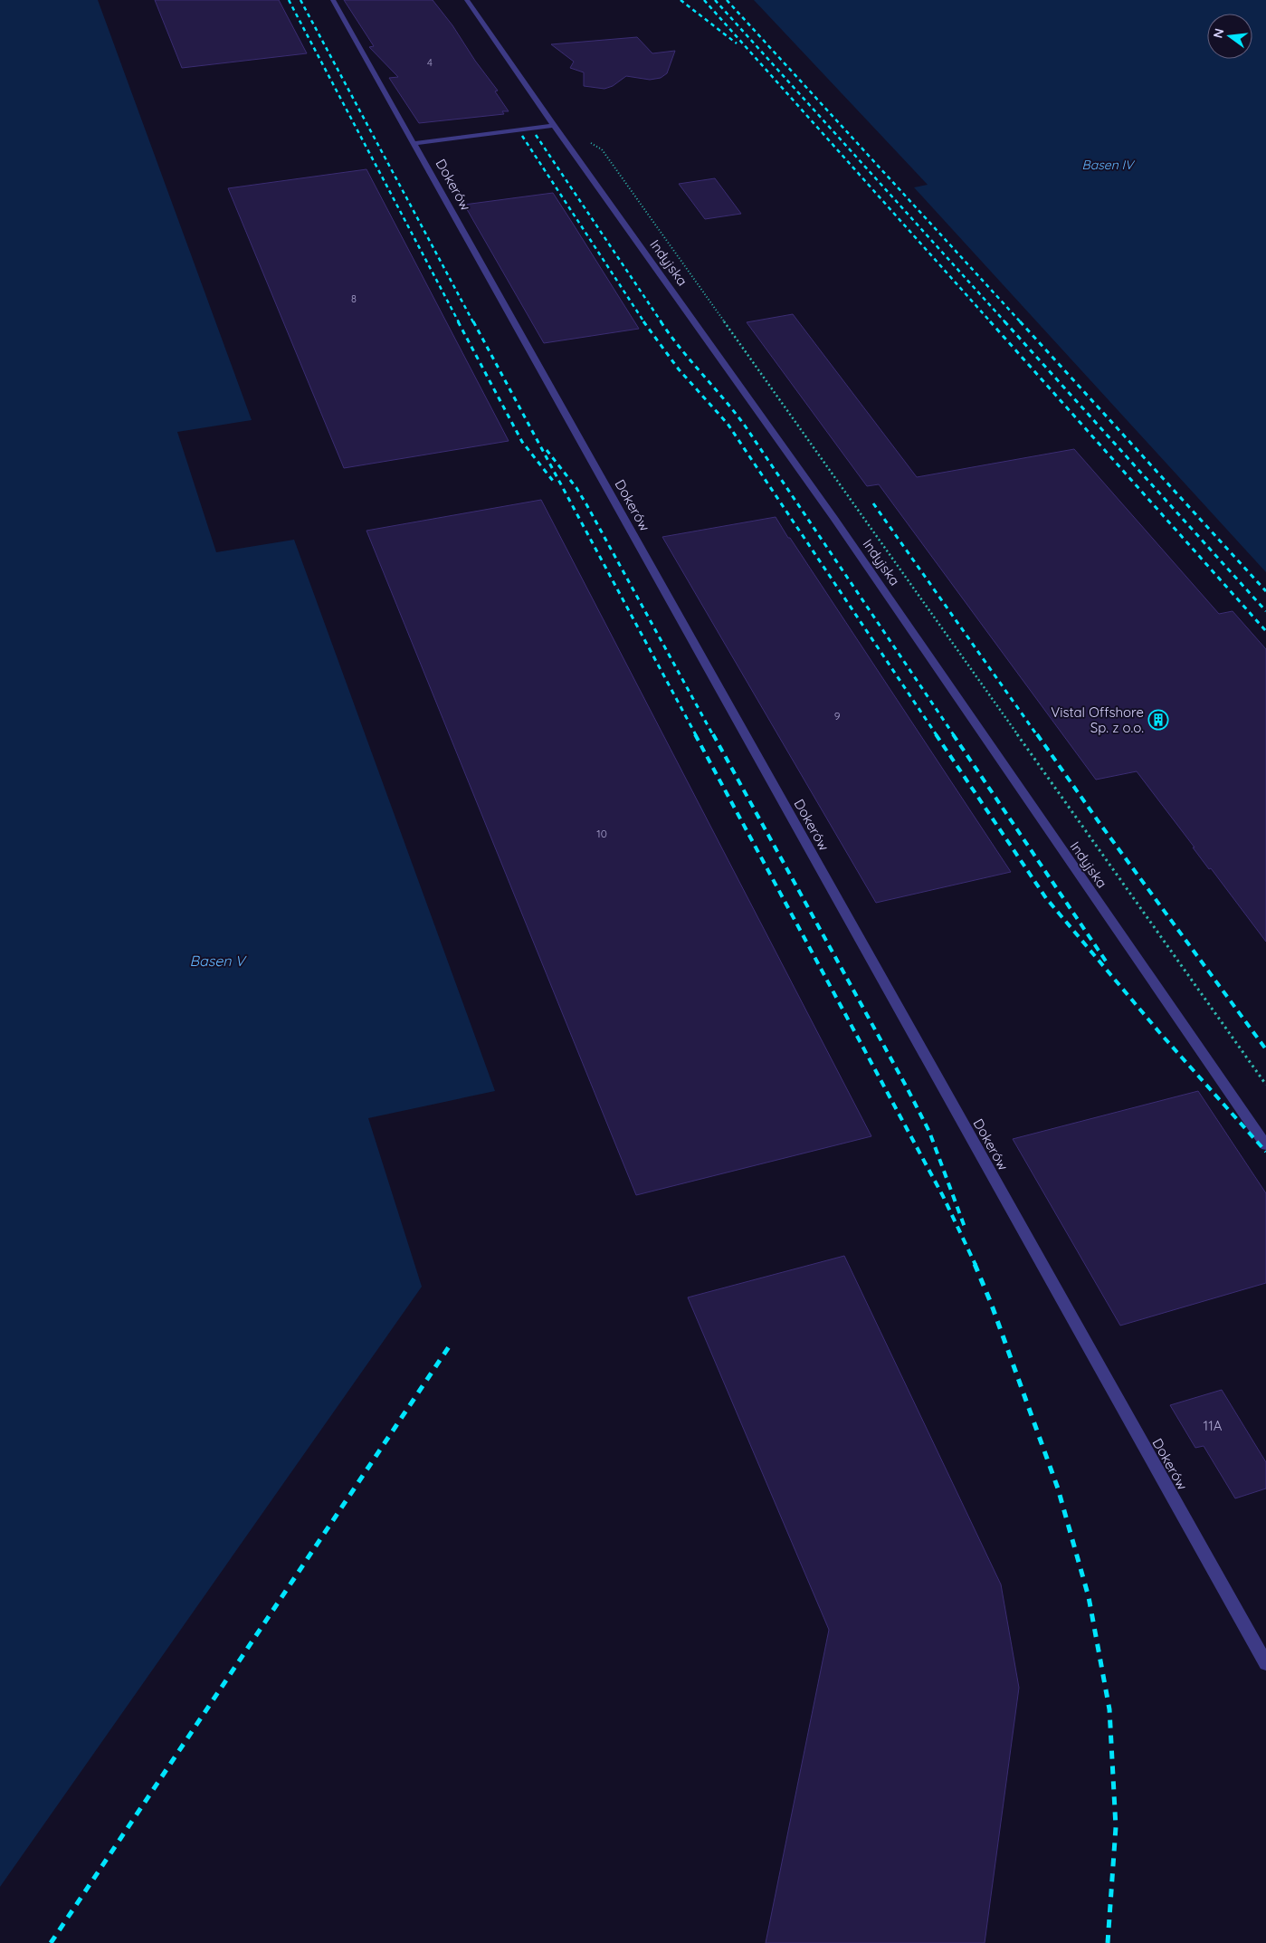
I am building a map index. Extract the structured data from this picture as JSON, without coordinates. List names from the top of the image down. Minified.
{"streets":{"lane":["Dokerów","Indyjska"]},"water":["Basen IV","Basen V"],"places":{"building":["Vistal Offshore Sp. z o.o."]},"house_numbers":["4","8","9","10","11A"],"north":"left"}
